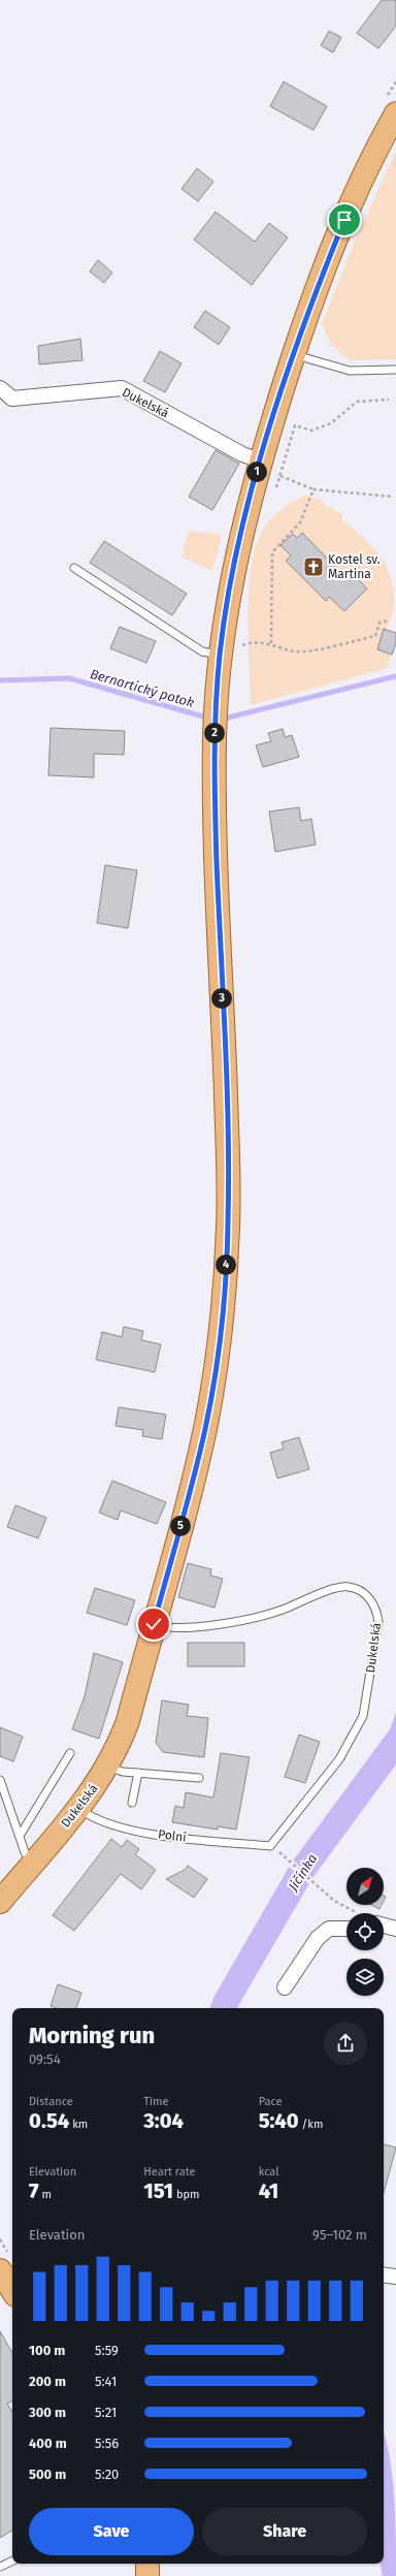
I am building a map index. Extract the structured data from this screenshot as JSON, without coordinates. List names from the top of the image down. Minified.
{"streets":{"main road":["Dukelská"],"lane":["Polní"]},"crossings":[["Dukelská","Polní"]],"water":["Bernartický potok","Jičínka"],"places":{"church":["Kostel sv. Martina"]},"north":"top right","page":{"pins":["1","2","3","4","5"],"heading":["Morning run","09:54"],"stats":[["Distance","0.54 km"],["Time","3:04"],["Pace","5:40 /km"],["Elevation","7 m"],["Heart rate","151 bpm"],["kcal","41"]],"chart":["Elevation","95–102 m"],"list":[{"name":"100 m","note":"5:59"},{"name":"200 m","note":"5:41"},{"name":"300 m","note":"5:21"},{"name":"400 m","note":"5:56"},{"name":"500 m","note":"5:20"}],"buttons":["Save","Share"]}}
